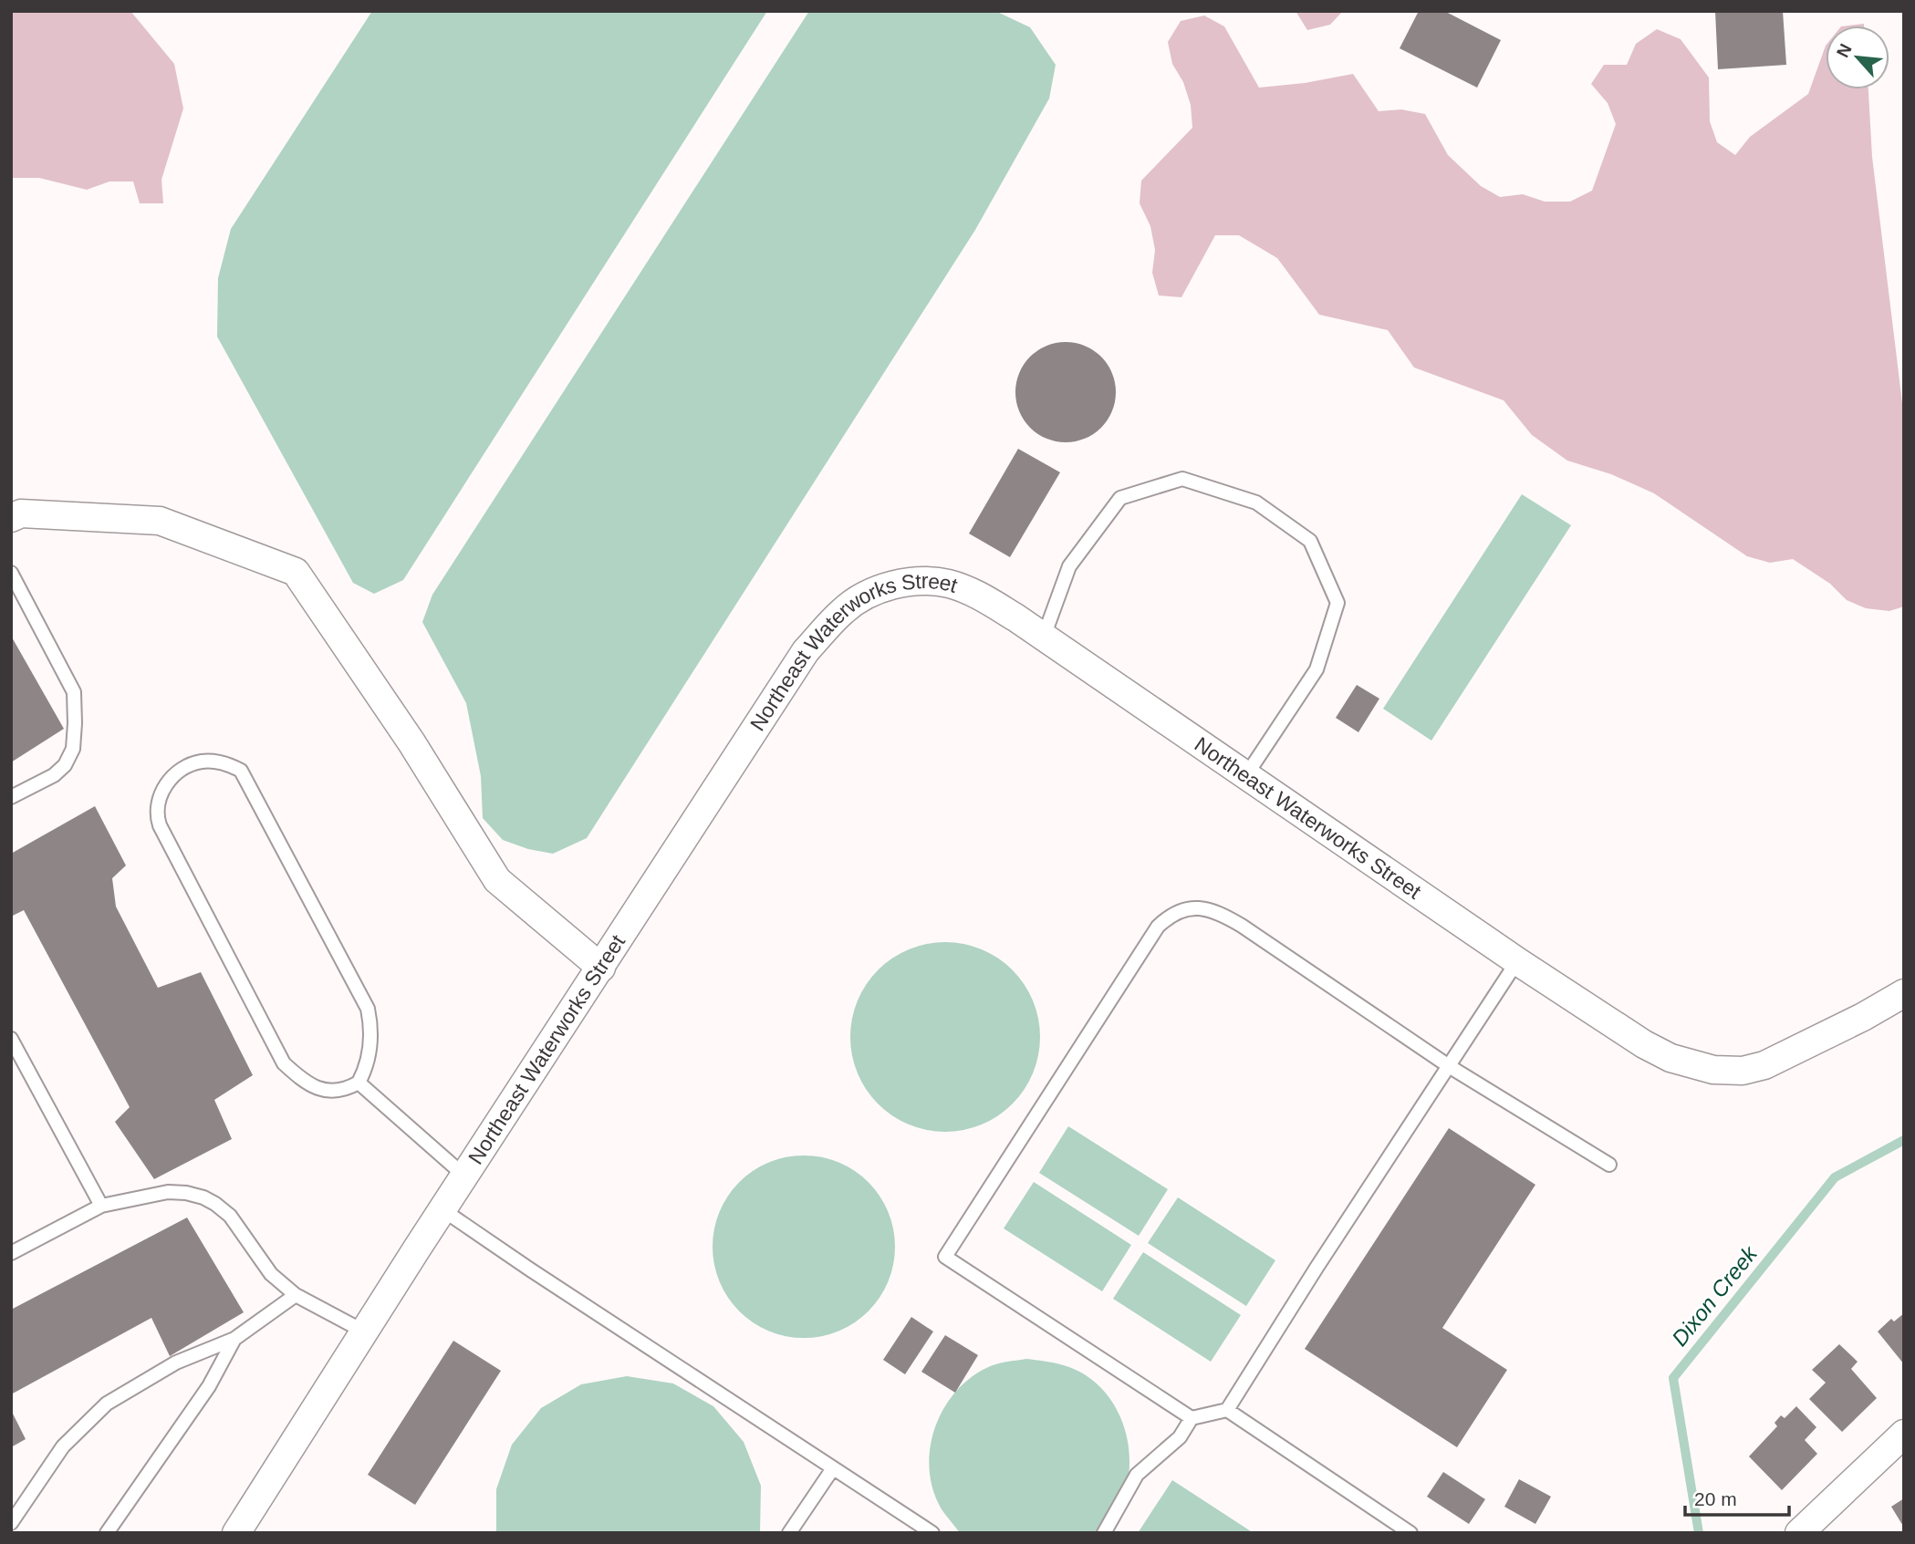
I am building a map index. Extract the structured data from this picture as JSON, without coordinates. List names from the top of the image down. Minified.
{"streets":{"street":["Northeast Waterworks Street"]},"water":["Dixon Creek"],"scale_bar":"20 m","north":"top left"}
